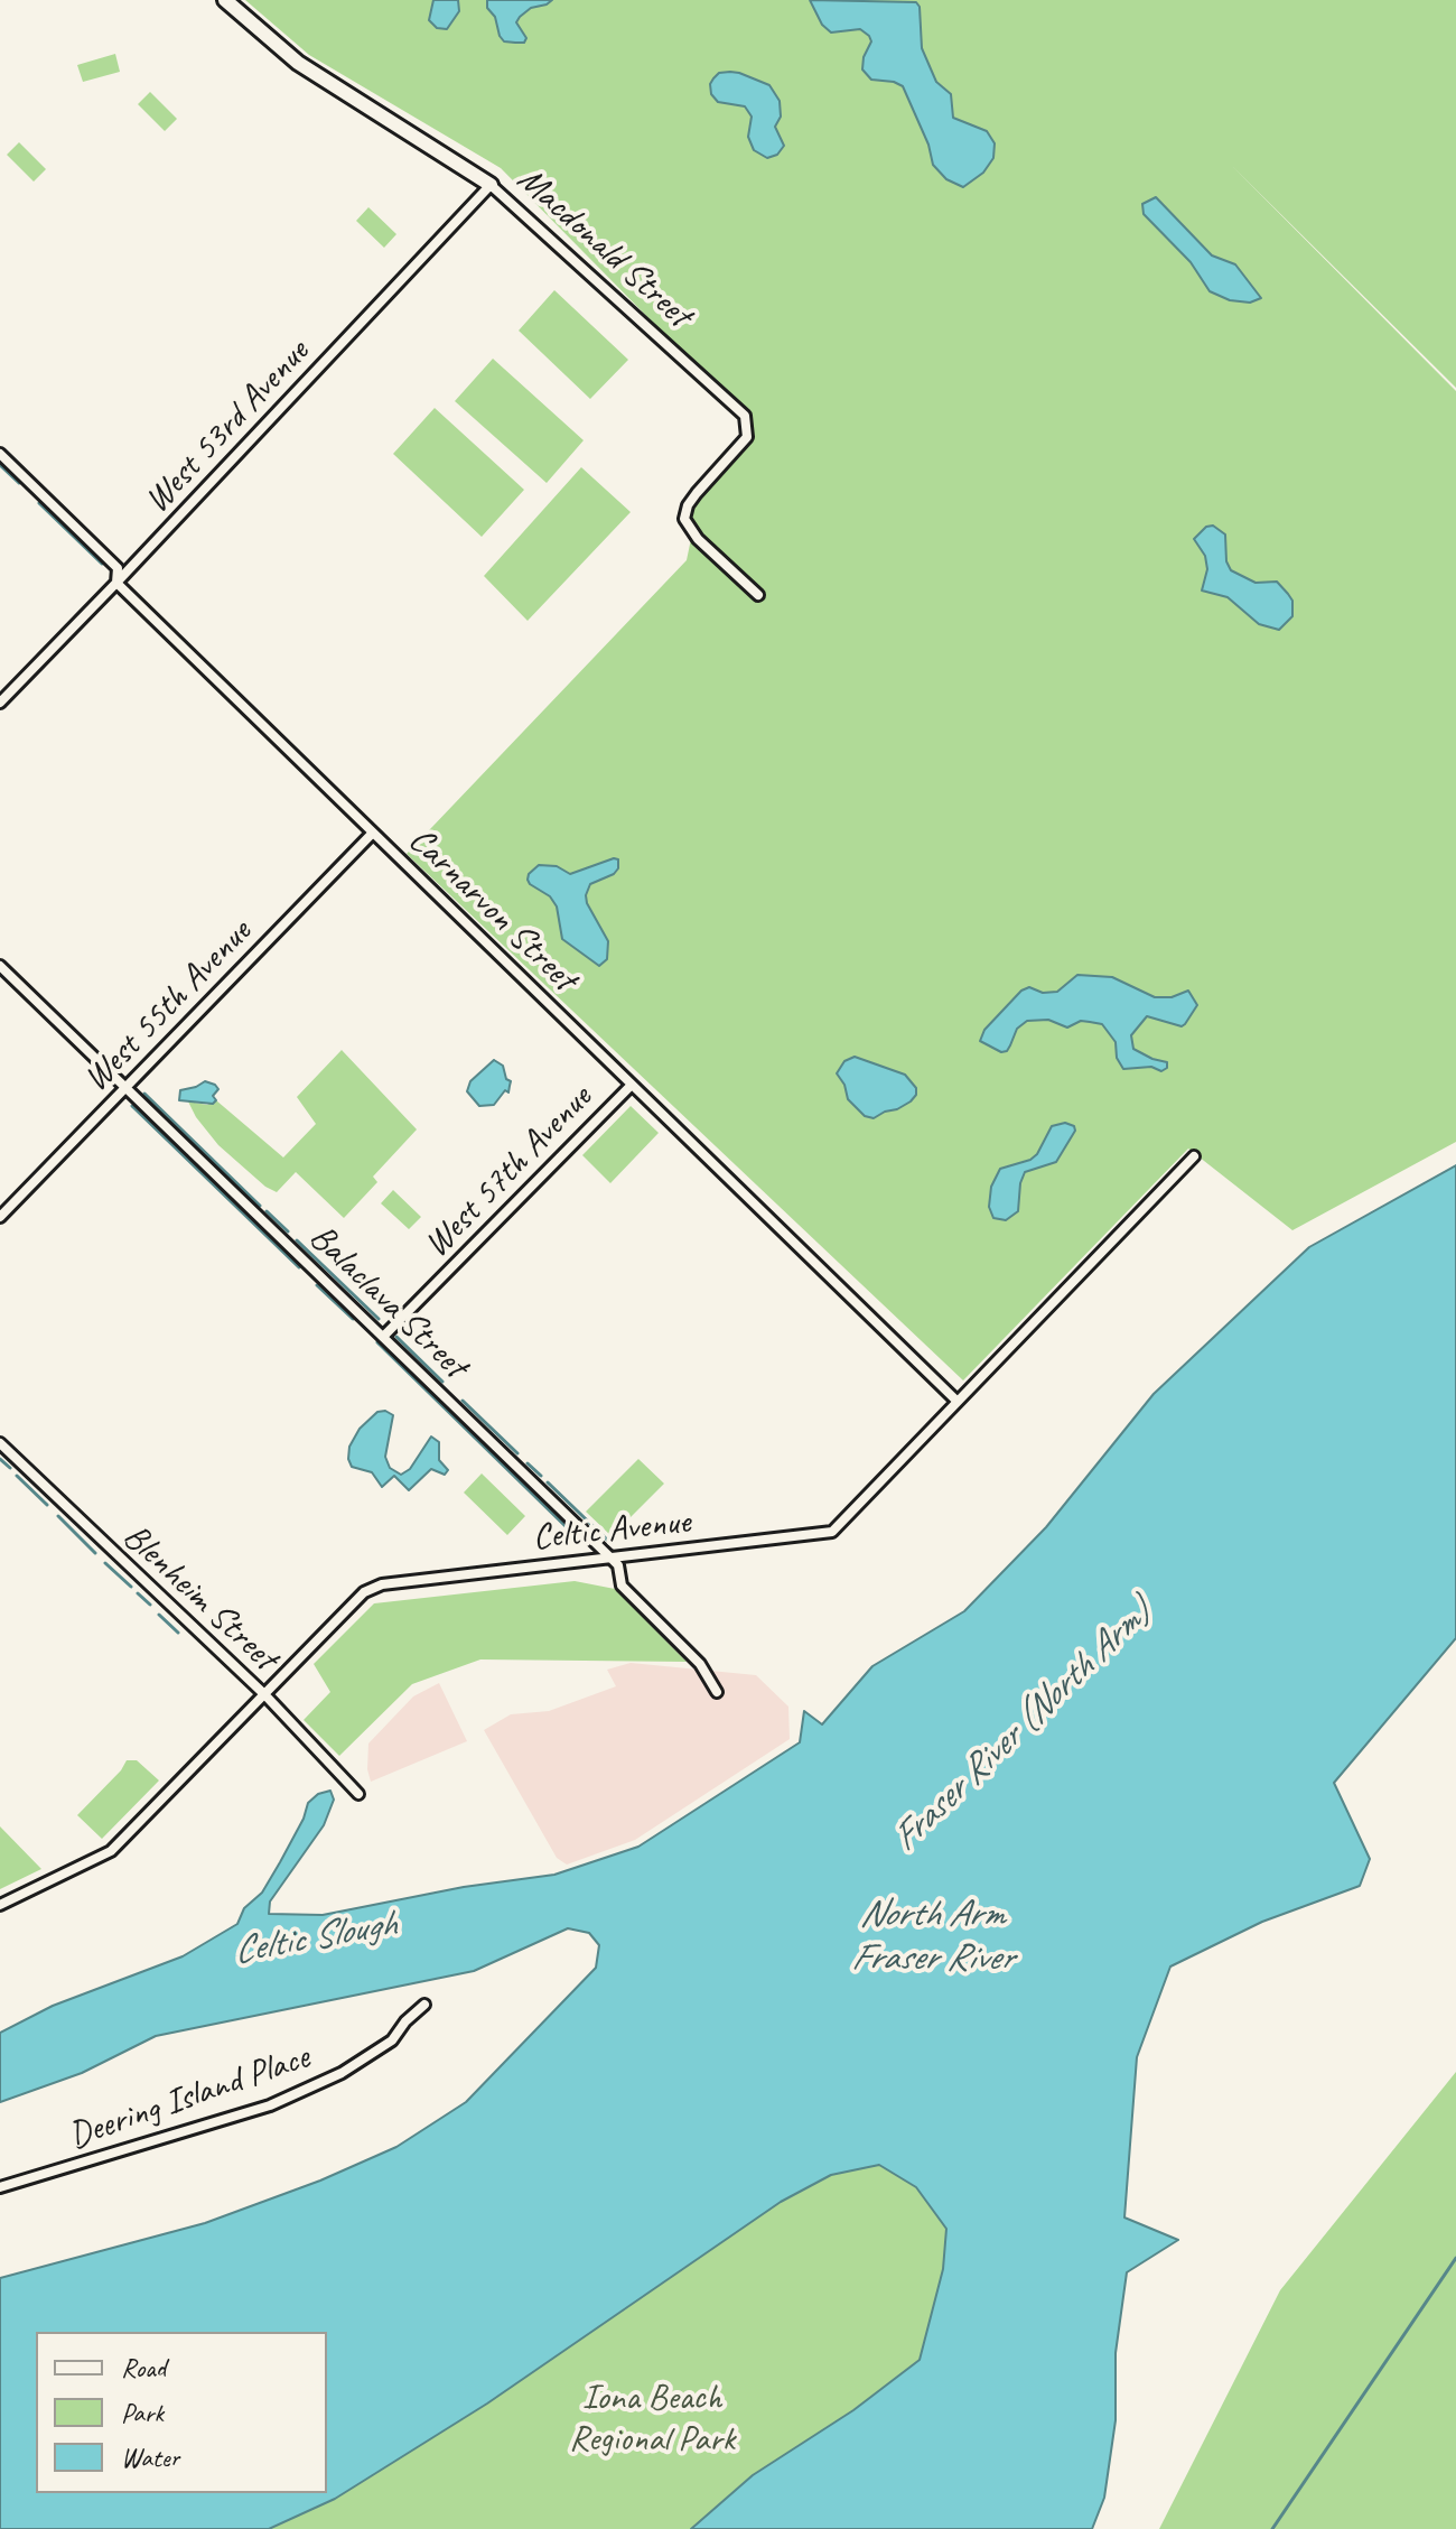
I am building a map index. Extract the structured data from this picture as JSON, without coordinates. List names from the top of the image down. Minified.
{"streets":{"street":["Macdonald Street","West 53rd Avenue","Carnarvon Street","West 55th Avenue","West 57th Avenue","Balaclava Street","Celtic Avenue","Blenheim Street","Deering Island Place"]},"crossings":[["Macdonald Street","West 53rd Avenue"],["West 53rd Avenue","Carnarvon Street"],["Carnarvon Street","West 55th Avenue"],["Carnarvon Street","West 57th Avenue"],["Carnarvon Street","Celtic Avenue"],["West 55th Avenue","Balaclava Street"],["West 57th Avenue","Balaclava Street"],["Balaclava Street","Celtic Avenue"],["Celtic Avenue","Blenheim Street"]],"water":["Fraser River (North Arm)","North Arm Fraser River","Celtic Slough"],"parks":["Iona Beach Regional Park"],"legend":["Road","Park","Water"]}
